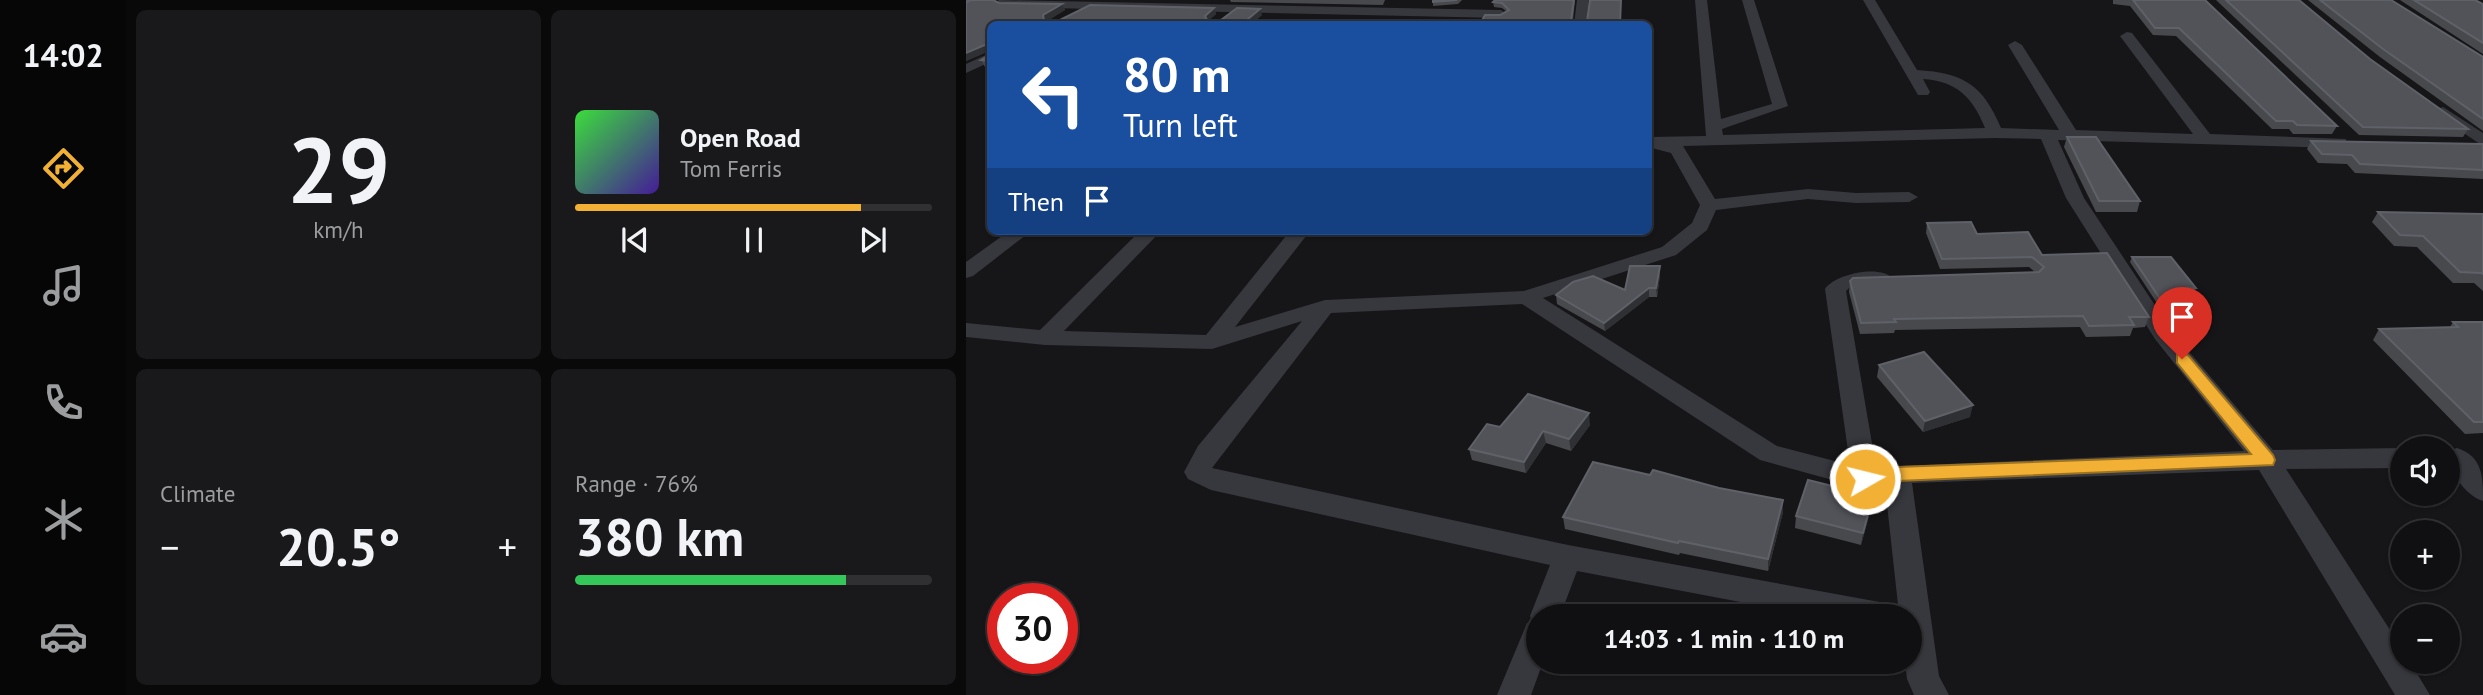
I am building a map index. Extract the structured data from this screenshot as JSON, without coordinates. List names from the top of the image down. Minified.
{"page":{"tabs":"14:02","tile":[["29","km/h"],"Climate",["Range · 76%","380 km"]],"turn":["80 m","Turn left"],"song":["Open Road","Tom Ferris"],"then":"Then","map_buttons":["+","−"],"heat":["−","20.5°","+"],"limit":"30","trip":"14:03 · 1 min · 110 m"}}
